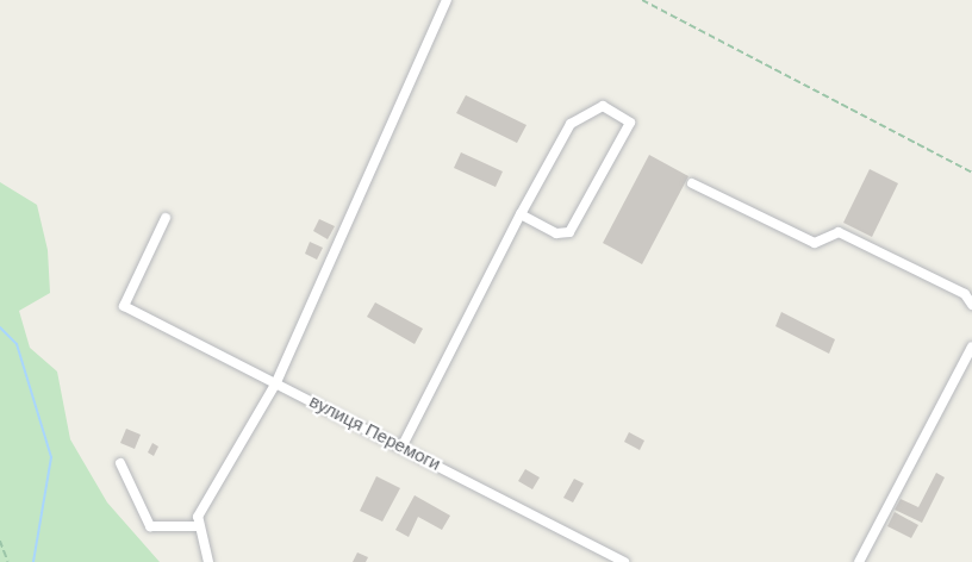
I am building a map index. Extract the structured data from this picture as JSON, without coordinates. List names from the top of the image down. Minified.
{"streets":{"street":["вулиця Перемоги"]}}
